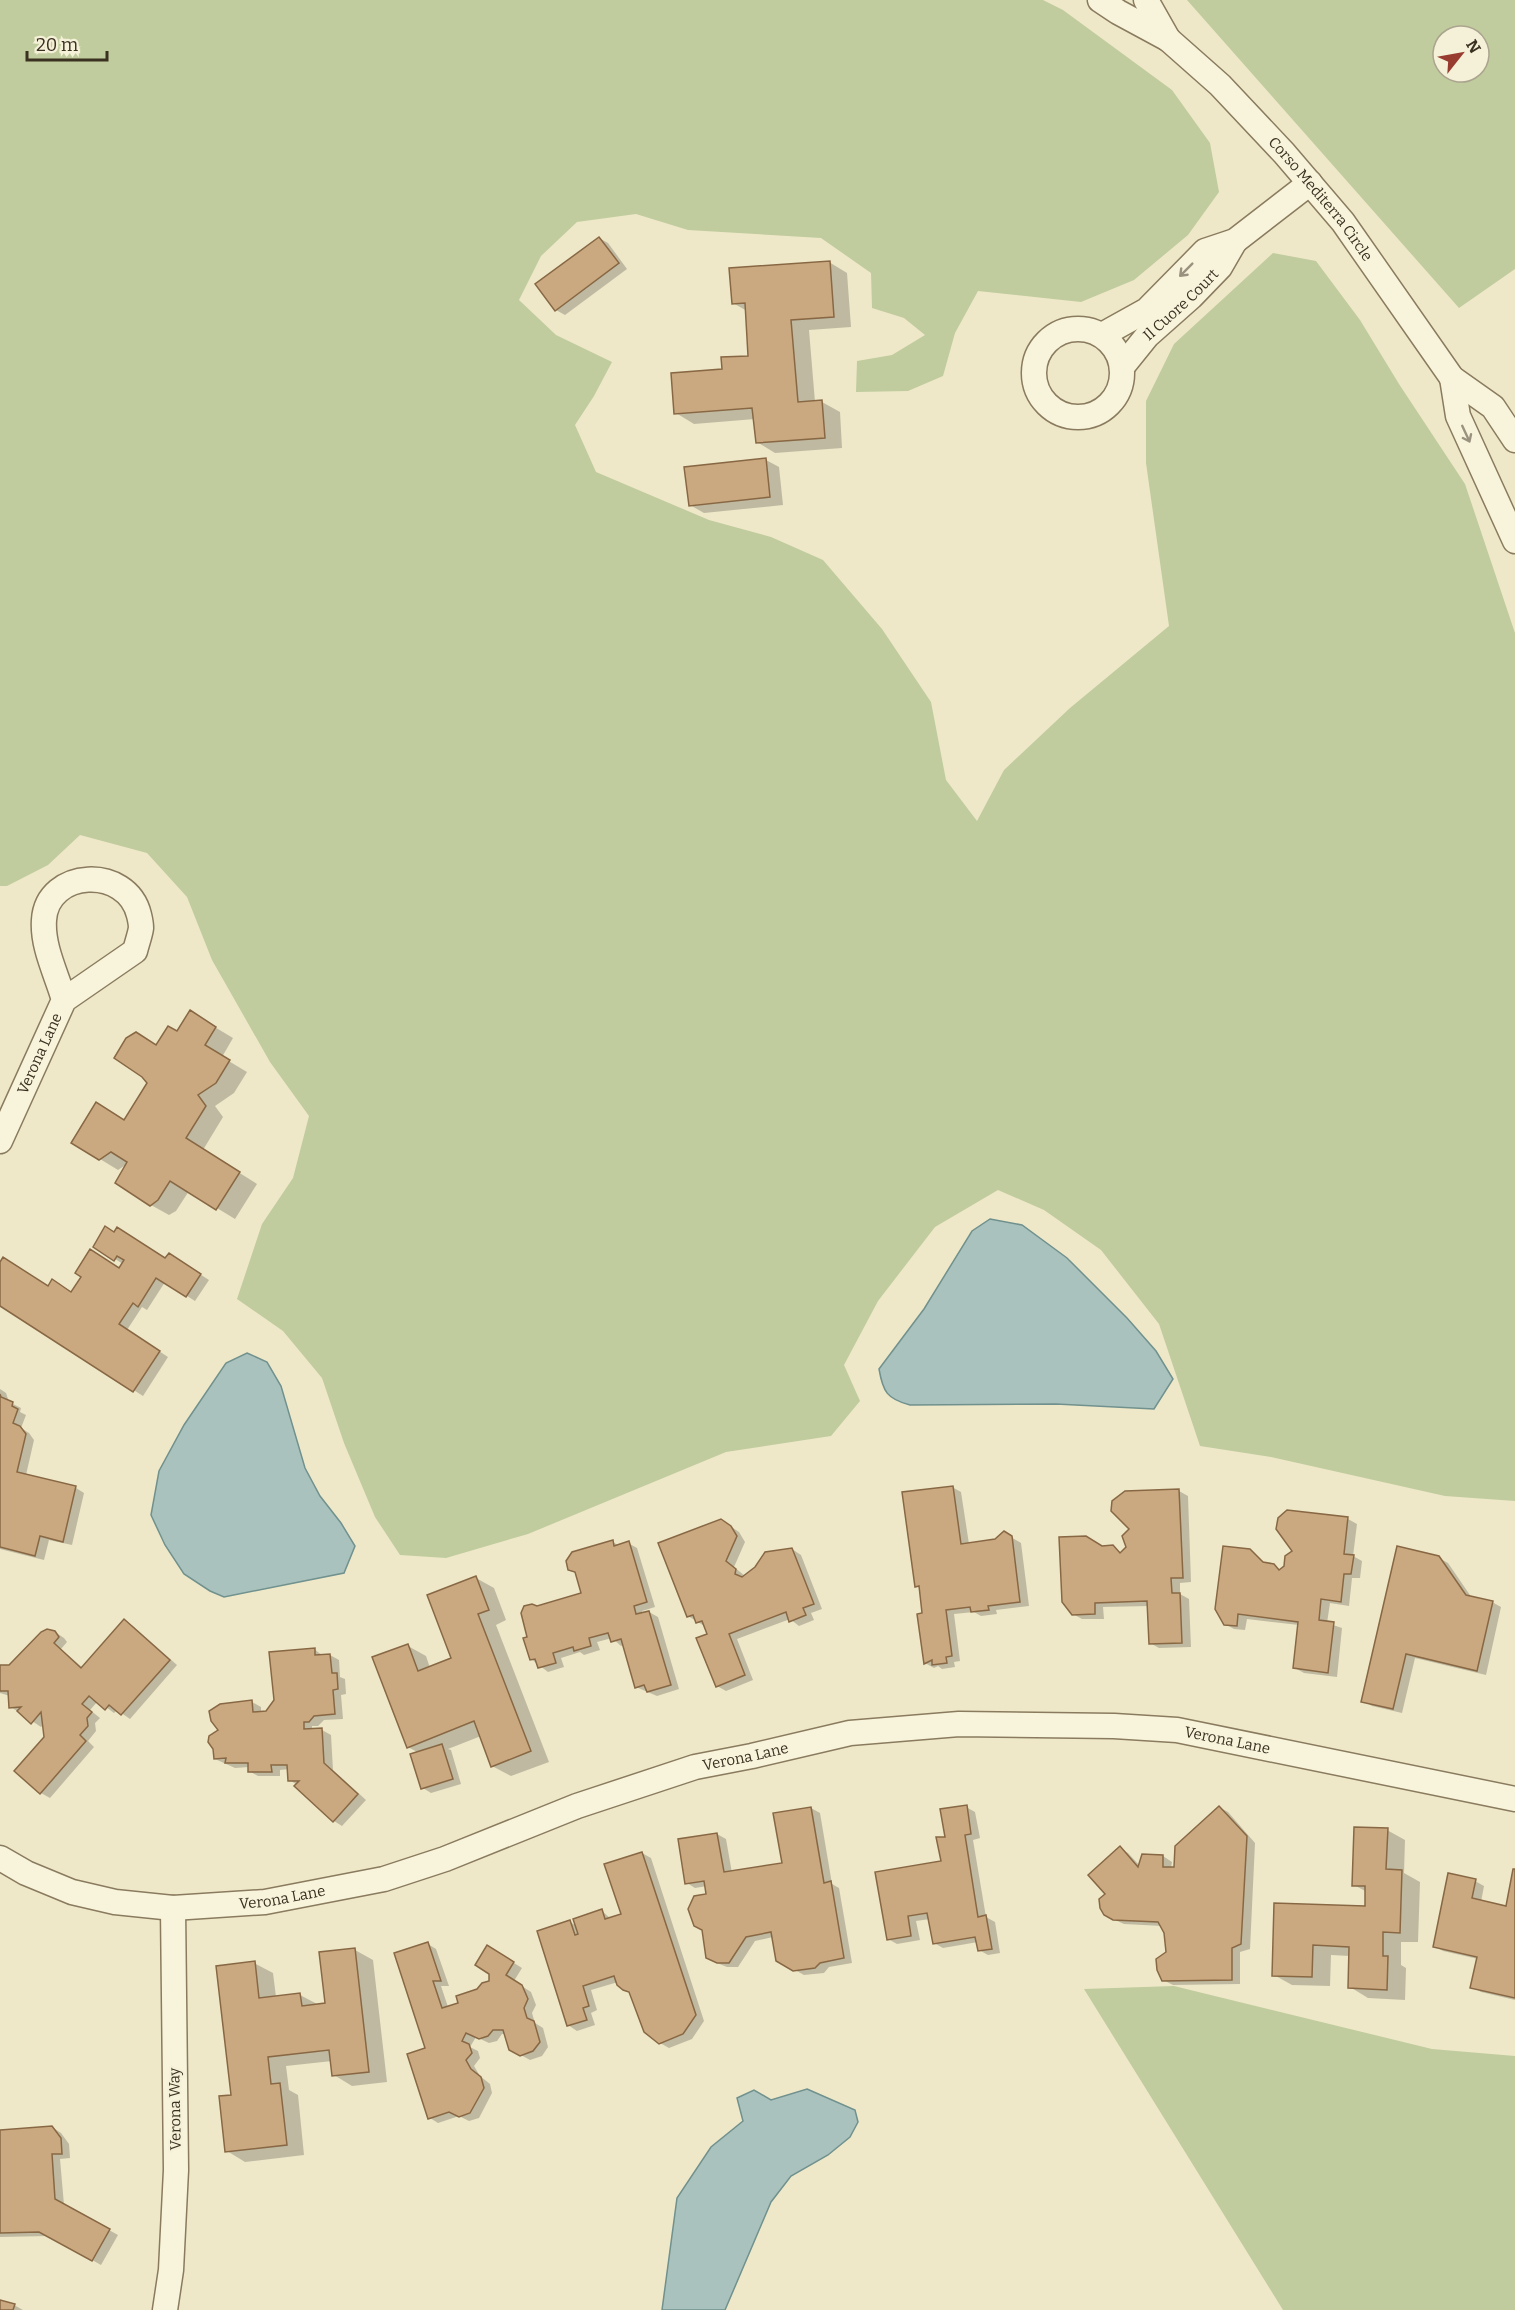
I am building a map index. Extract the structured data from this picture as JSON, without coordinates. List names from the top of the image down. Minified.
{"streets":{"street":["Corso Mediterra Circle","Il Cuore Court","Verona Lane","Verona Way"]},"crossings":[["Corso Mediterra Circle","Il Cuore Court"],["Verona Lane","Verona Way"]],"scale_bar":"20 m","north":"top right"}
